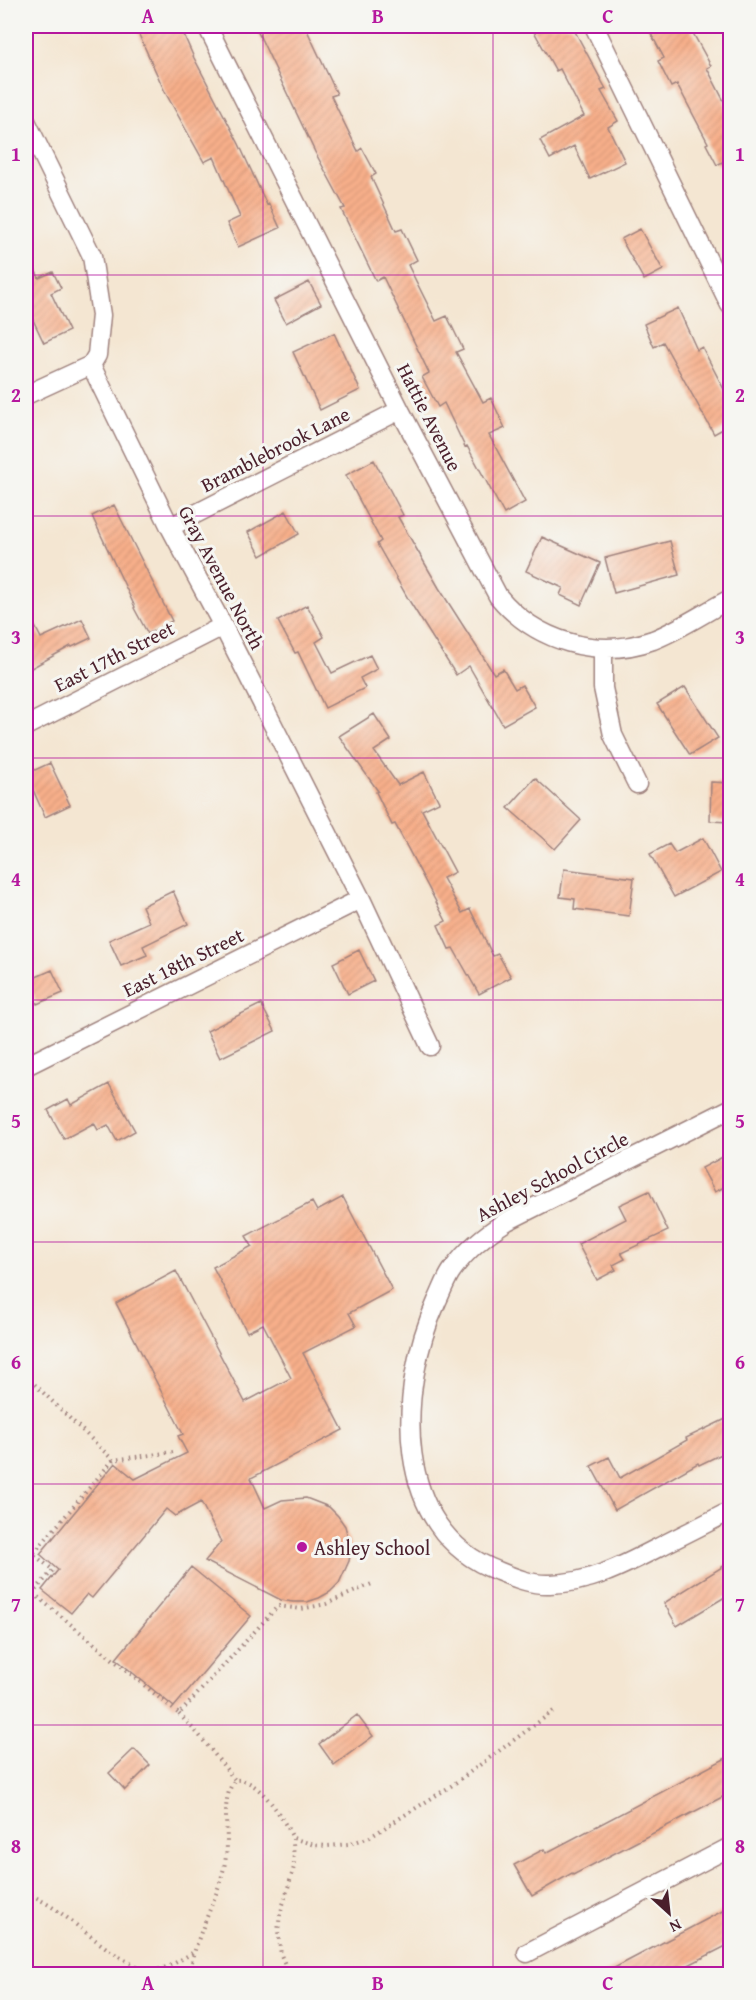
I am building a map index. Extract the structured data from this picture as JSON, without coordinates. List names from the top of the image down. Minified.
{"streets":{"street":["Hattie Avenue","Bramblebrook Lane","Gray Avenue North","East 17th Street","East 18th Street","Ashley School Circle"]},"crossings":[["Hattie Avenue","Bramblebrook Lane"],["Bramblebrook Lane","Gray Avenue North"],["Gray Avenue North","East 17th Street"],["Gray Avenue North","East 18th Street"]],"places":["Ashley School"],"north":"bottom right","grid":{"columns":["A","B","C"],"rows":["1","2","3","4","5","6","7","8"]}}
